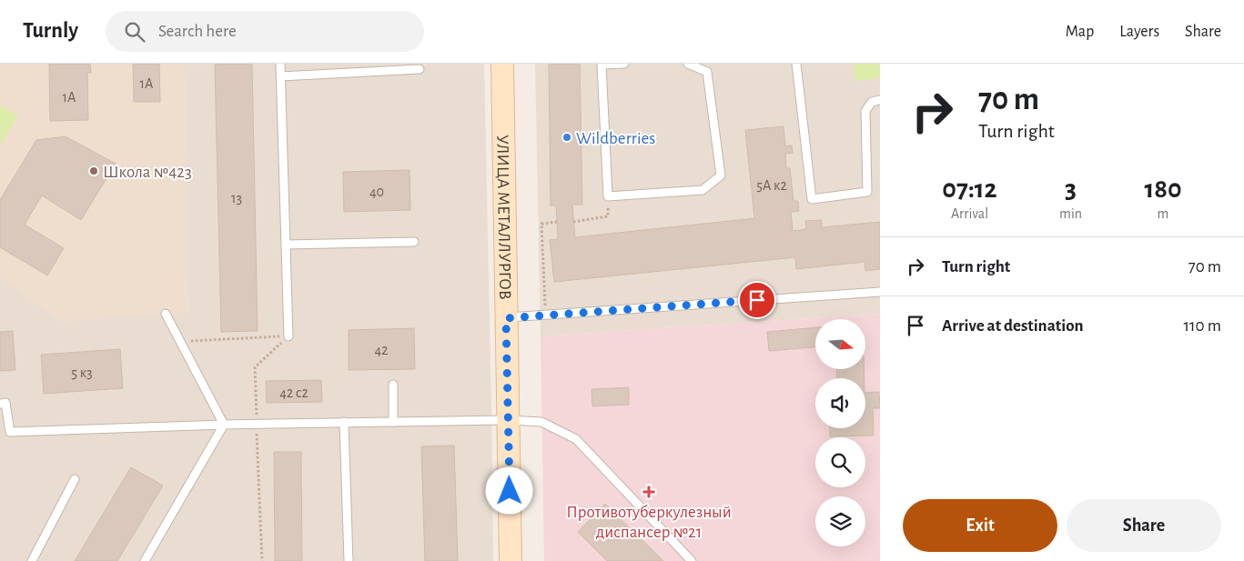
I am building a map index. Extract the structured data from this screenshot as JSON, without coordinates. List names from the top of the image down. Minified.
{"streets":{"street":["УЛИЦА МЕТАЛЛУРГОВ"]},"places":{"other":["Wildberries","Школа №423"],"health":["Противотуберкулезный диспансер №21"]},"house_numbers":["1А","1А","5А к2","40","13","42","5 к3","42 с2"],"north":"right","page":{"header":"Turnly","search":"Search here","nav":["Map","Layers","Share"],"turn":["70 m","Turn right"],"eta":["07:12","Arrival","3","min","180","m"],"list":[{"name":"Turn right","value":"70 m"},{"name":"Arrive at destination","value":"110 m"}],"buttons":["Exit","Share"]}}
